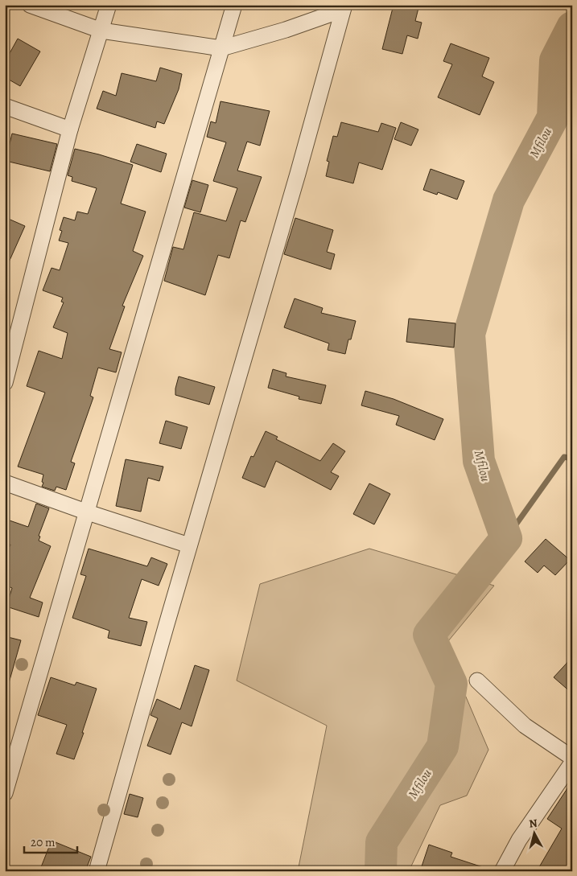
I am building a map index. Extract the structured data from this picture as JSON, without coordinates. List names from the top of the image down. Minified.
{"water":["Mfilou"],"scale_bar":"20 m","north":"top"}
